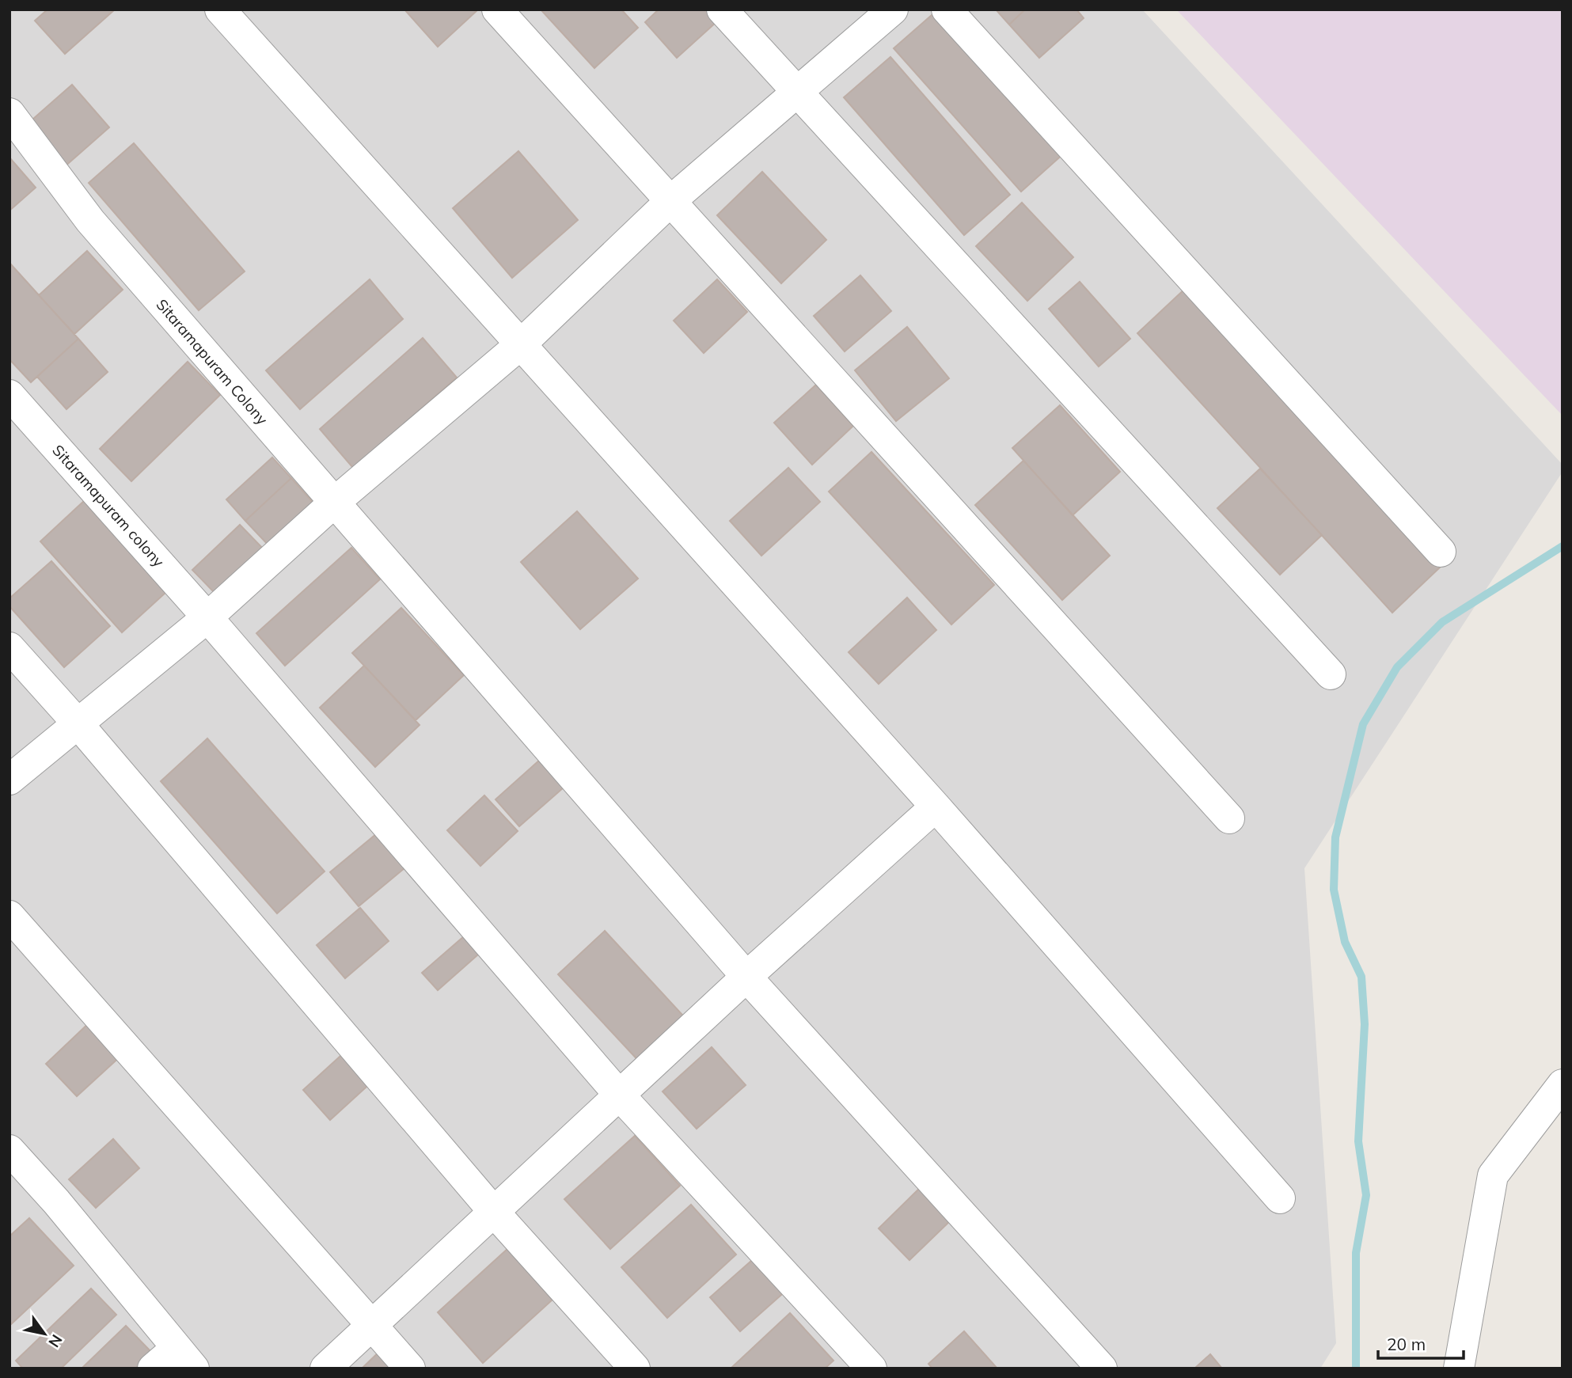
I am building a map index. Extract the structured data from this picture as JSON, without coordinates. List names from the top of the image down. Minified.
{"streets":{"street":["Sitaramapuram Colony","Sitaramapuram colony"]},"scale_bar":"20 m","north":"bottom right"}
